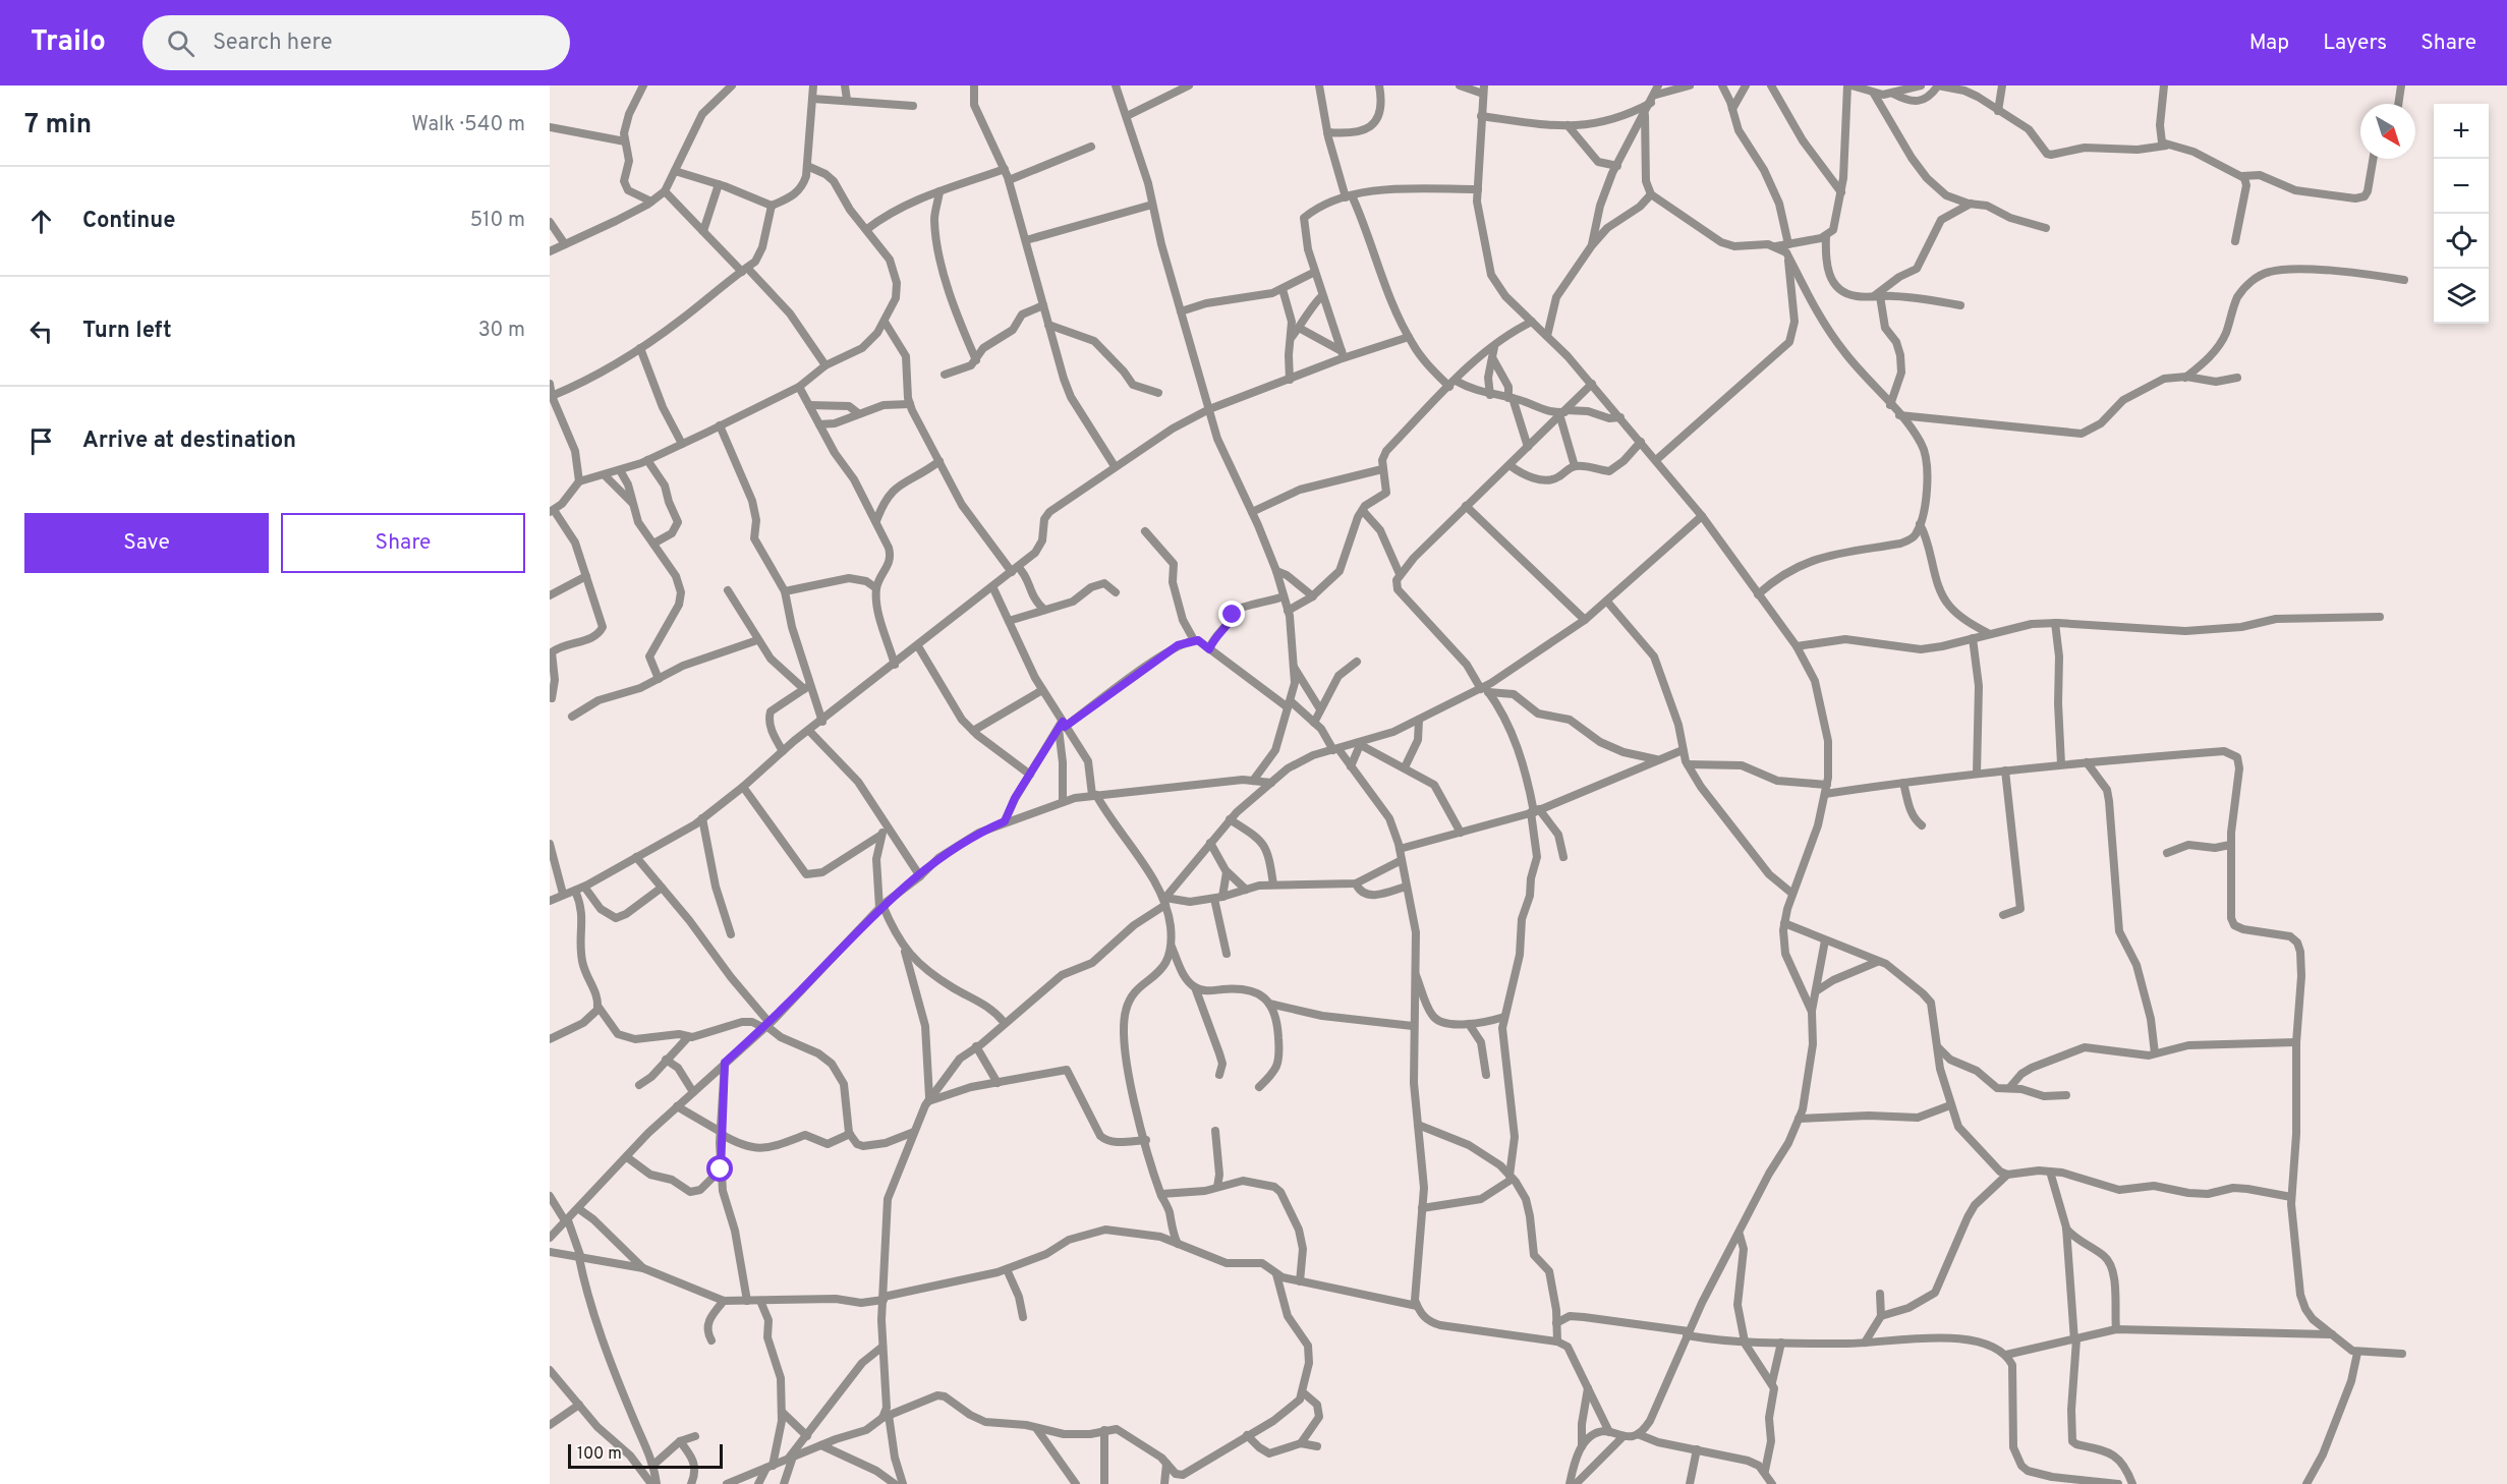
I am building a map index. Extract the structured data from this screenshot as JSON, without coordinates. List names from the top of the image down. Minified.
{"scale_bar":"100 m","north":"bottom right","page":{"header":"Trailo","search":"Search here","nav":["Map","Layers","Share"],"heading":["7 min","Walk · 540 m"],"map_buttons":["+","−"],"list":[["Continue","510 m"],["Turn left","30 m"],"Arrive at destination"],"buttons":["Save","Share"],"scale":"100 m"}}
